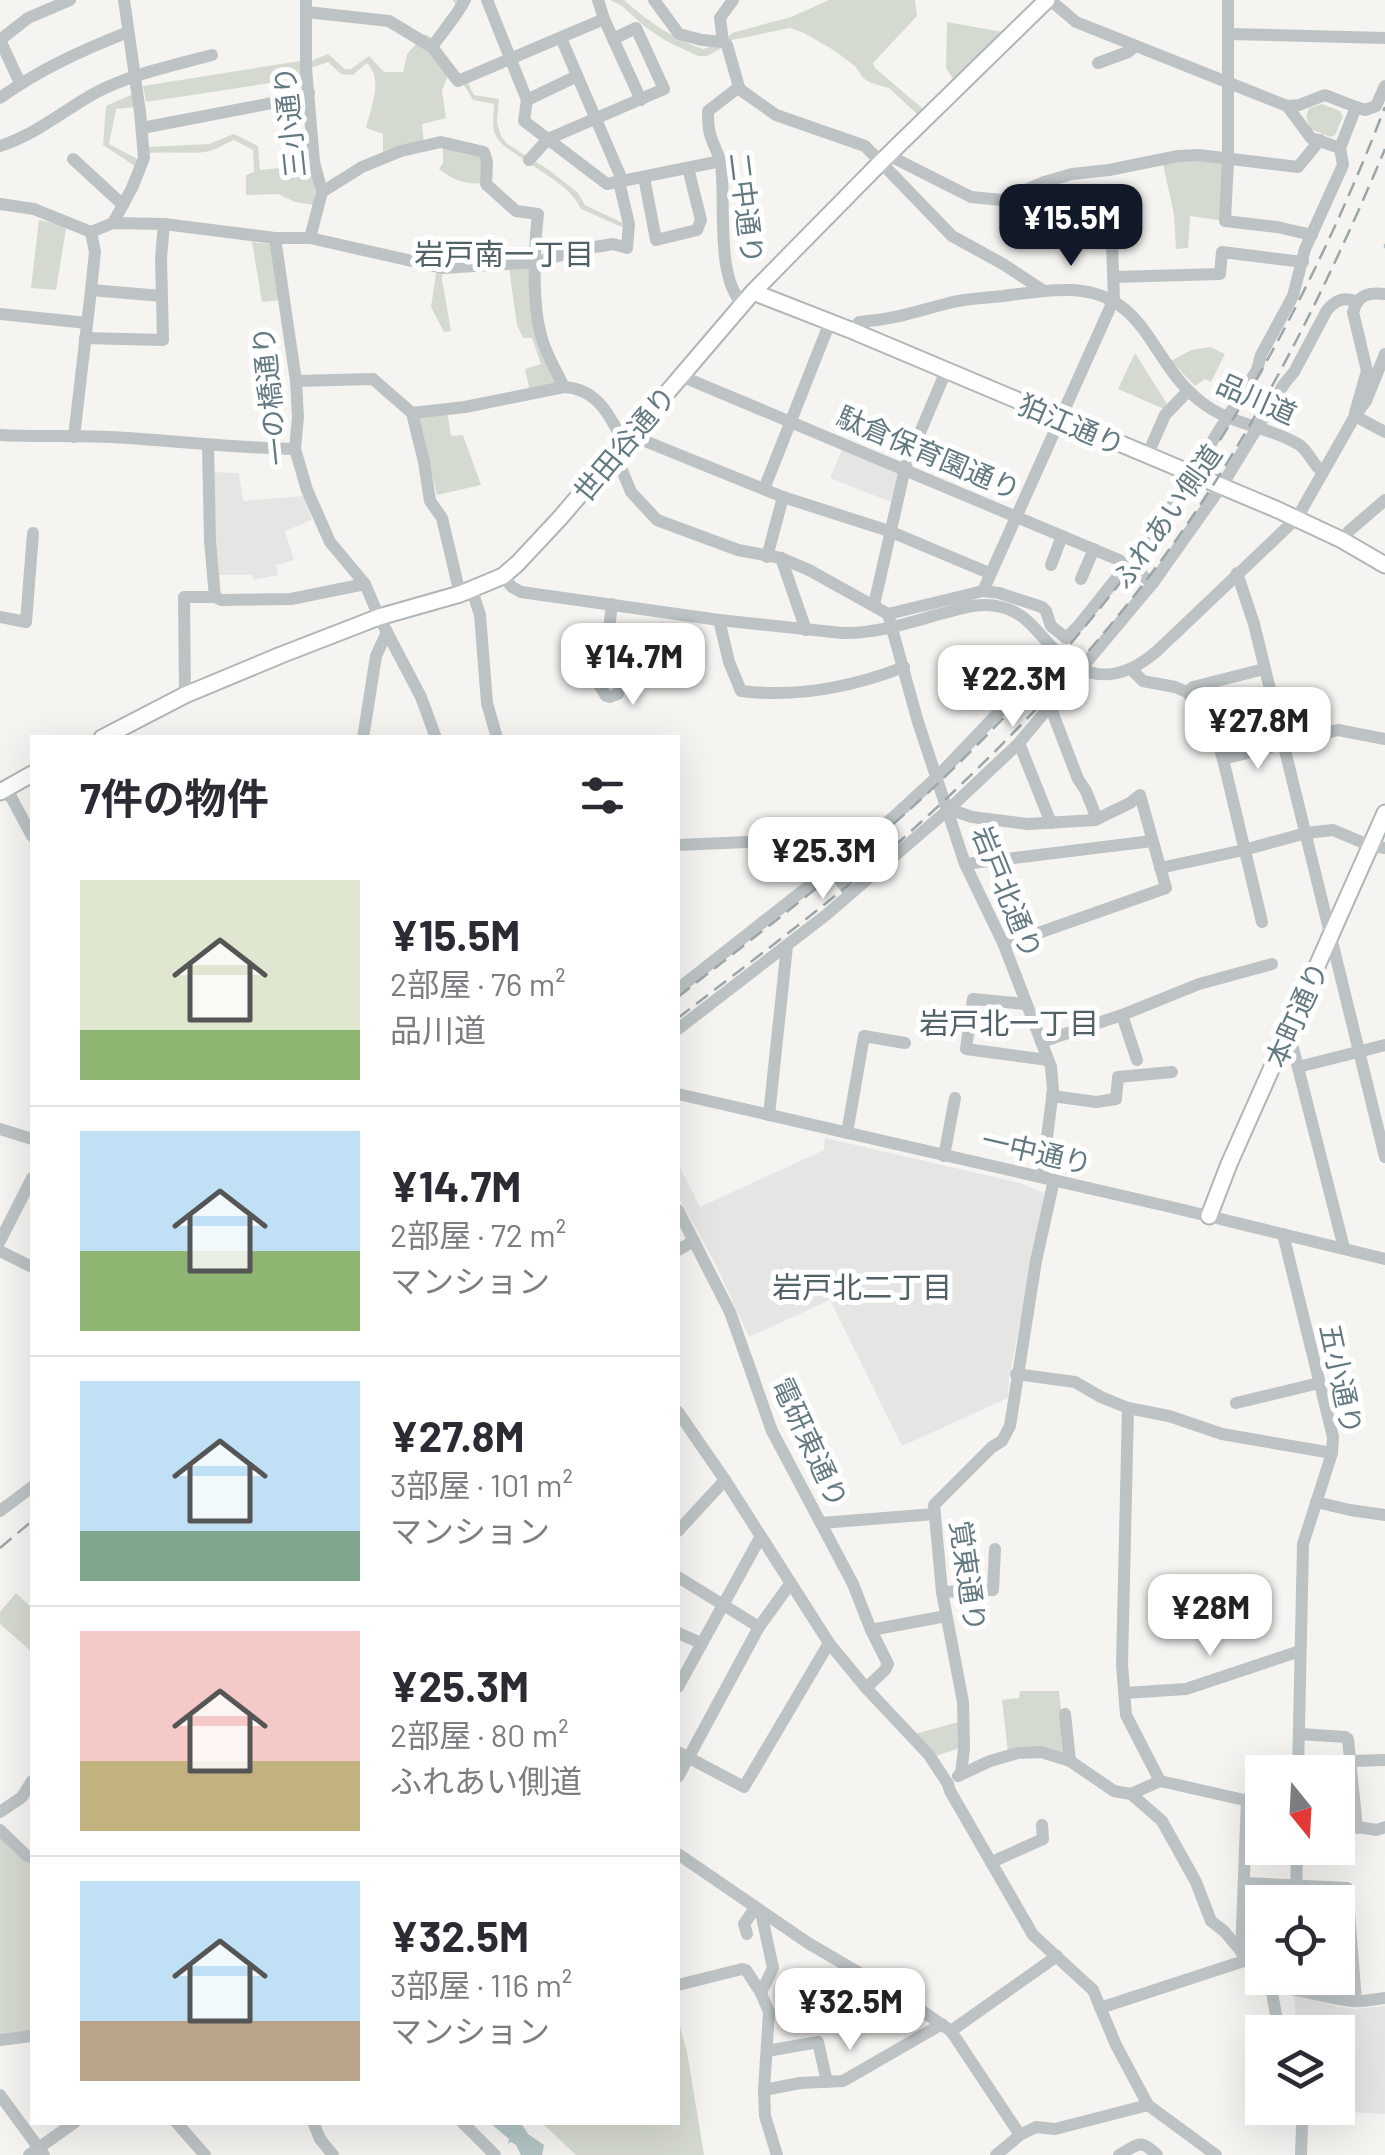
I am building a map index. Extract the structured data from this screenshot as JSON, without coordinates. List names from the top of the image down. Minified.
{"streets":{"main road":["狛江通り","世田谷通り","本町通り"],"street":["三小通り","二中通り","一の橋通り","品川道","駄倉保育園通り","ふれあい側道","岩戸北通り","一中通り","五小通り","電研東通り","覚東通り"]},"crossings":[["二中通り","狛江通り"],["二中通り","世田谷通り"],["一の橋通り","世田谷通り"],["品川道","ふれあい側道"],["狛江通り","世田谷通り"],["狛江通り","ふれあい側道"],["世田谷通り","駄倉保育園通り"],["駄倉保育園通り","ふれあい側道"],["ふれあい側道","岩戸北通り"],["岩戸北通り","一中通り"],["岩戸北通り","覚東通り"],["本町通り","一中通り"],["一中通り","五小通り"],["一中通り","覚東通り"]],"districts":["岩戸南一丁目","岩戸北一丁目","岩戸北二丁目"],"north":"bottom","page":{"price":["¥15.5M","¥14.7M","¥22.3M","¥27.8M","¥25.3M","¥28M","¥32.5M"],"heading":"7件の物件","list":[{"name":"¥15.5M","note":"2部屋 · 76 m² · 品川道"},{"name":"¥14.7M","note":"2部屋 · 72 m² · マンション"},{"name":"¥27.8M","note":"3部屋 · 101 m² · マンション"},{"name":"¥25.3M","note":"2部屋 · 80 m² · ふれあい側道"},{"name":"¥32.5M","note":"3部屋 · 116 m² · マンション"}]}}
